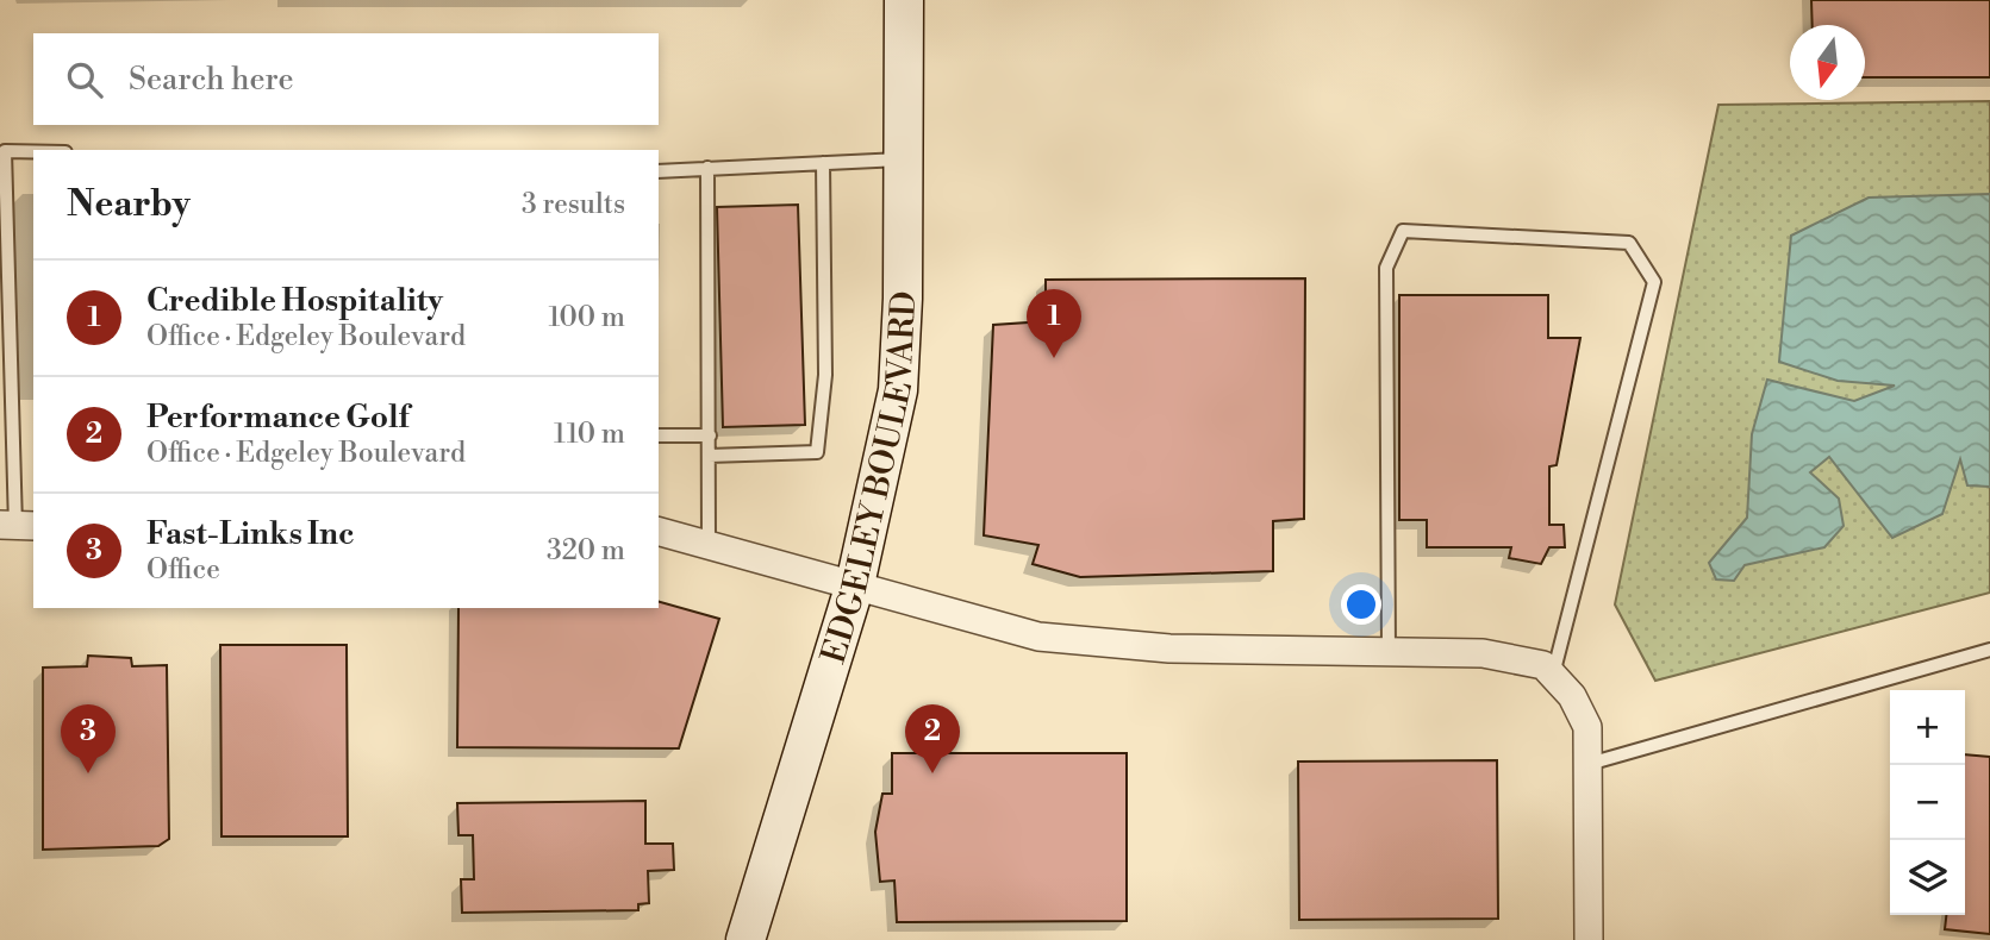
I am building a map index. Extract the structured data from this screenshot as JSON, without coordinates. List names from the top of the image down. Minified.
{"streets":{"street":["EDGELEY BOULEVARD"]},"north":"bottom","page":{"search":"Search here","heading":["Nearby","3 results"],"list":[{"mark":"1","name":"Credible Hospitality","note":"Office · Edgeley Boulevard","value":"100 m"},{"mark":"2","name":"Performance Golf","note":"Office · Edgeley Boulevard","value":"110 m"},{"mark":"3","name":"Fast-Links Inc","note":"Office","value":"320 m"}],"pins":["1","2","3"],"map_buttons":["+","−"]}}
